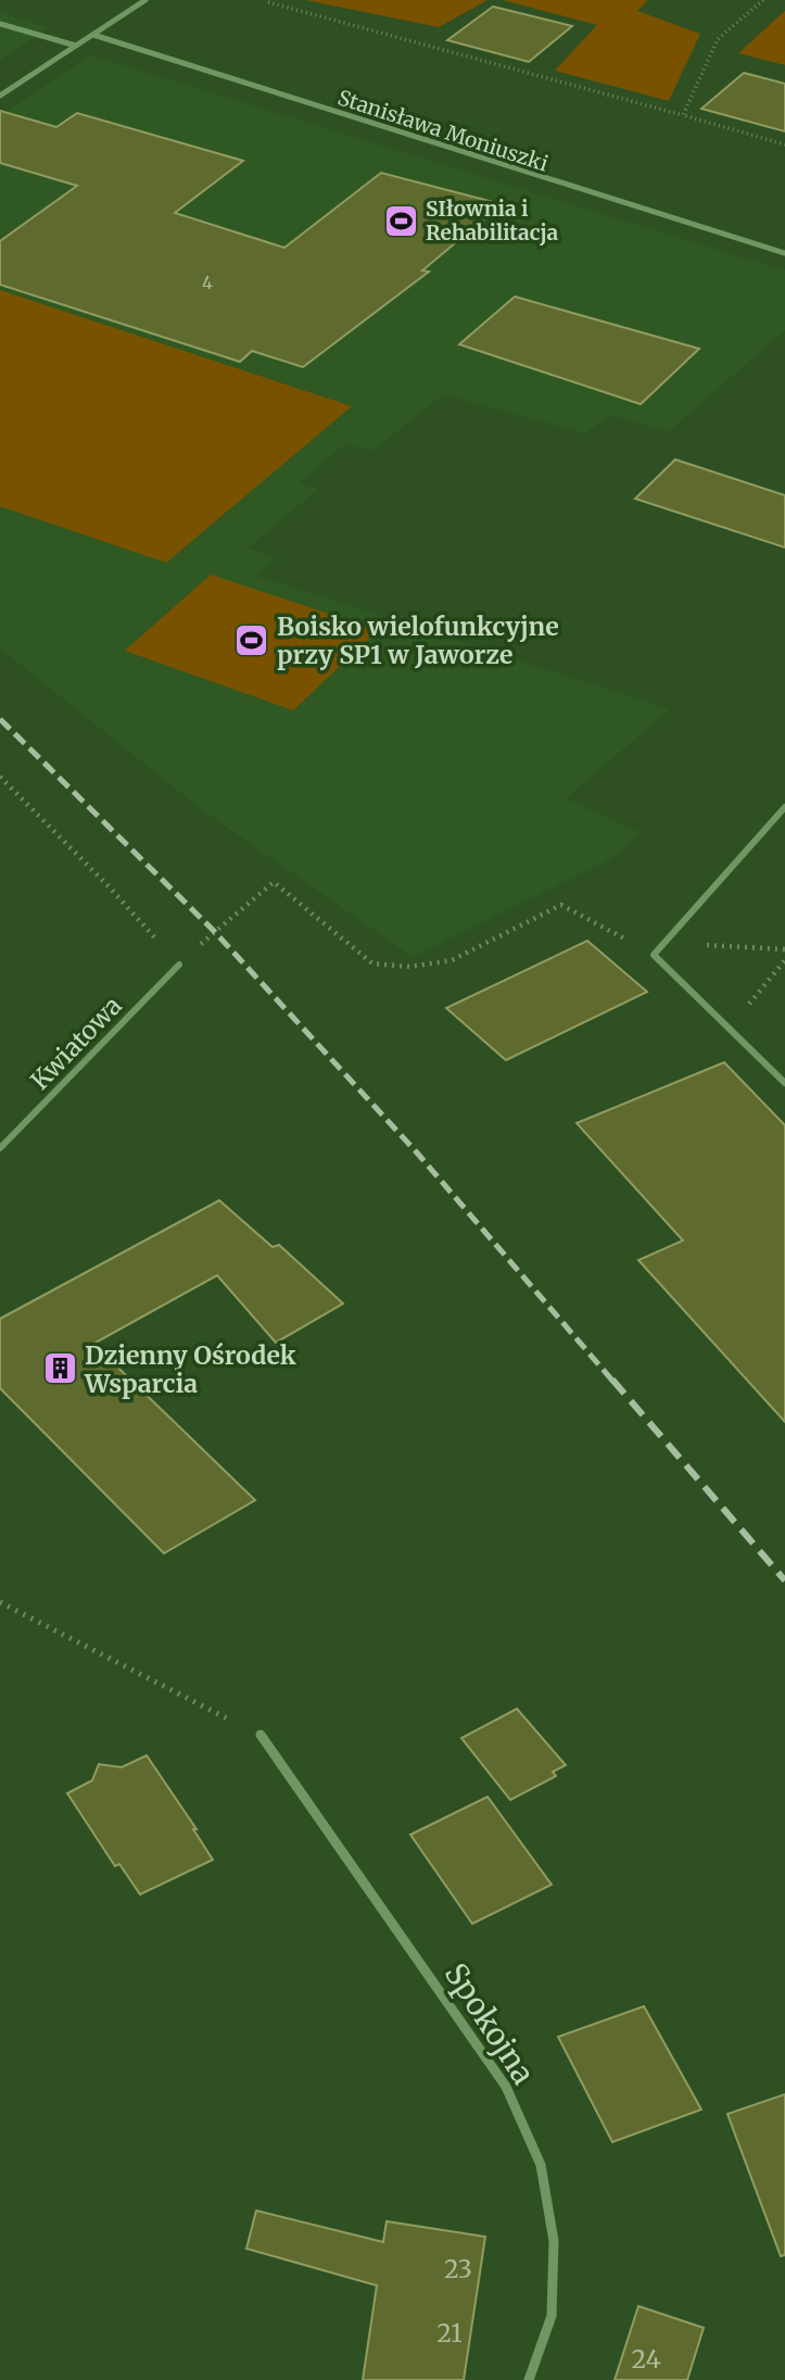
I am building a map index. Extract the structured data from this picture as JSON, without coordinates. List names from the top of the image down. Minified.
{"streets":{"street":["Stanisława Moniuszki","Kwiatowa","Spokojna"]},"places":{"sports":["SIłownia i Rehabilitacja","Boisko wielofunkcyjne przy SP1 w Jaworze"],"building":["Dzienny Ośrodek Wsparcia"]},"house_numbers":["4","23","21","24"]}
